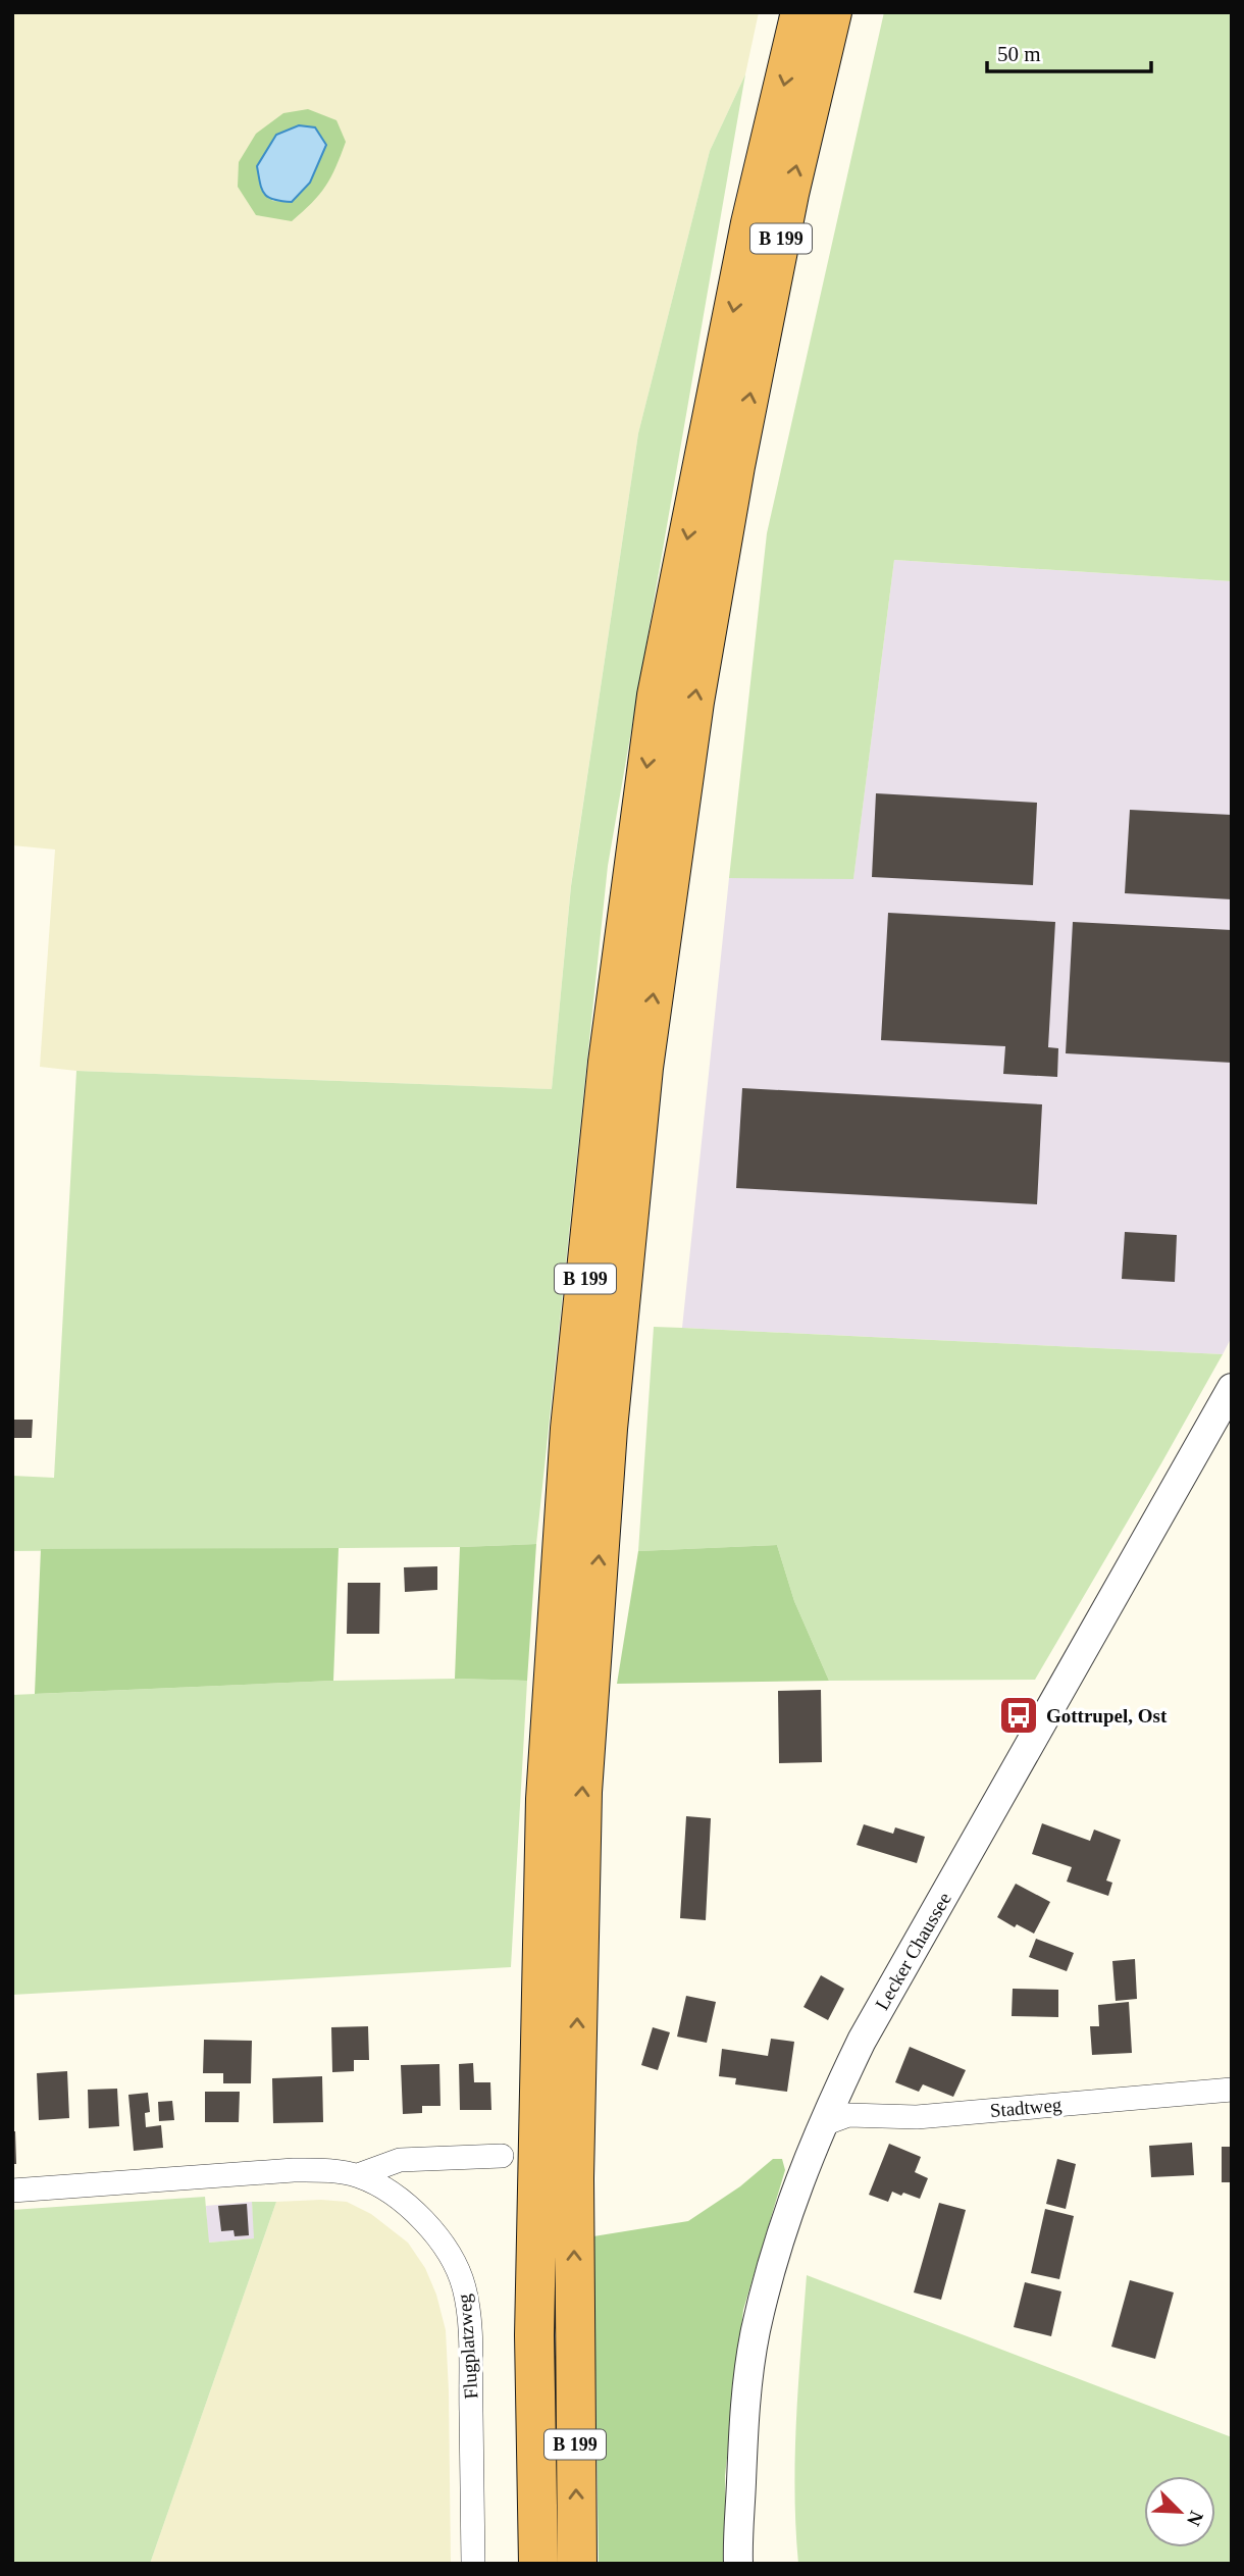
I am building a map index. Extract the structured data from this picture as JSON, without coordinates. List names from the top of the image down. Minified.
{"streets":{"highway":["B 199"],"street":["Lecker Chaussee","Stadtweg","Flugplatzweg"]},"crossings":[["Lecker Chaussee","Stadtweg"]],"places":{"bus stop":["Gottrupel, Ost"]},"scale_bar":"50 m","north":"bottom right"}
